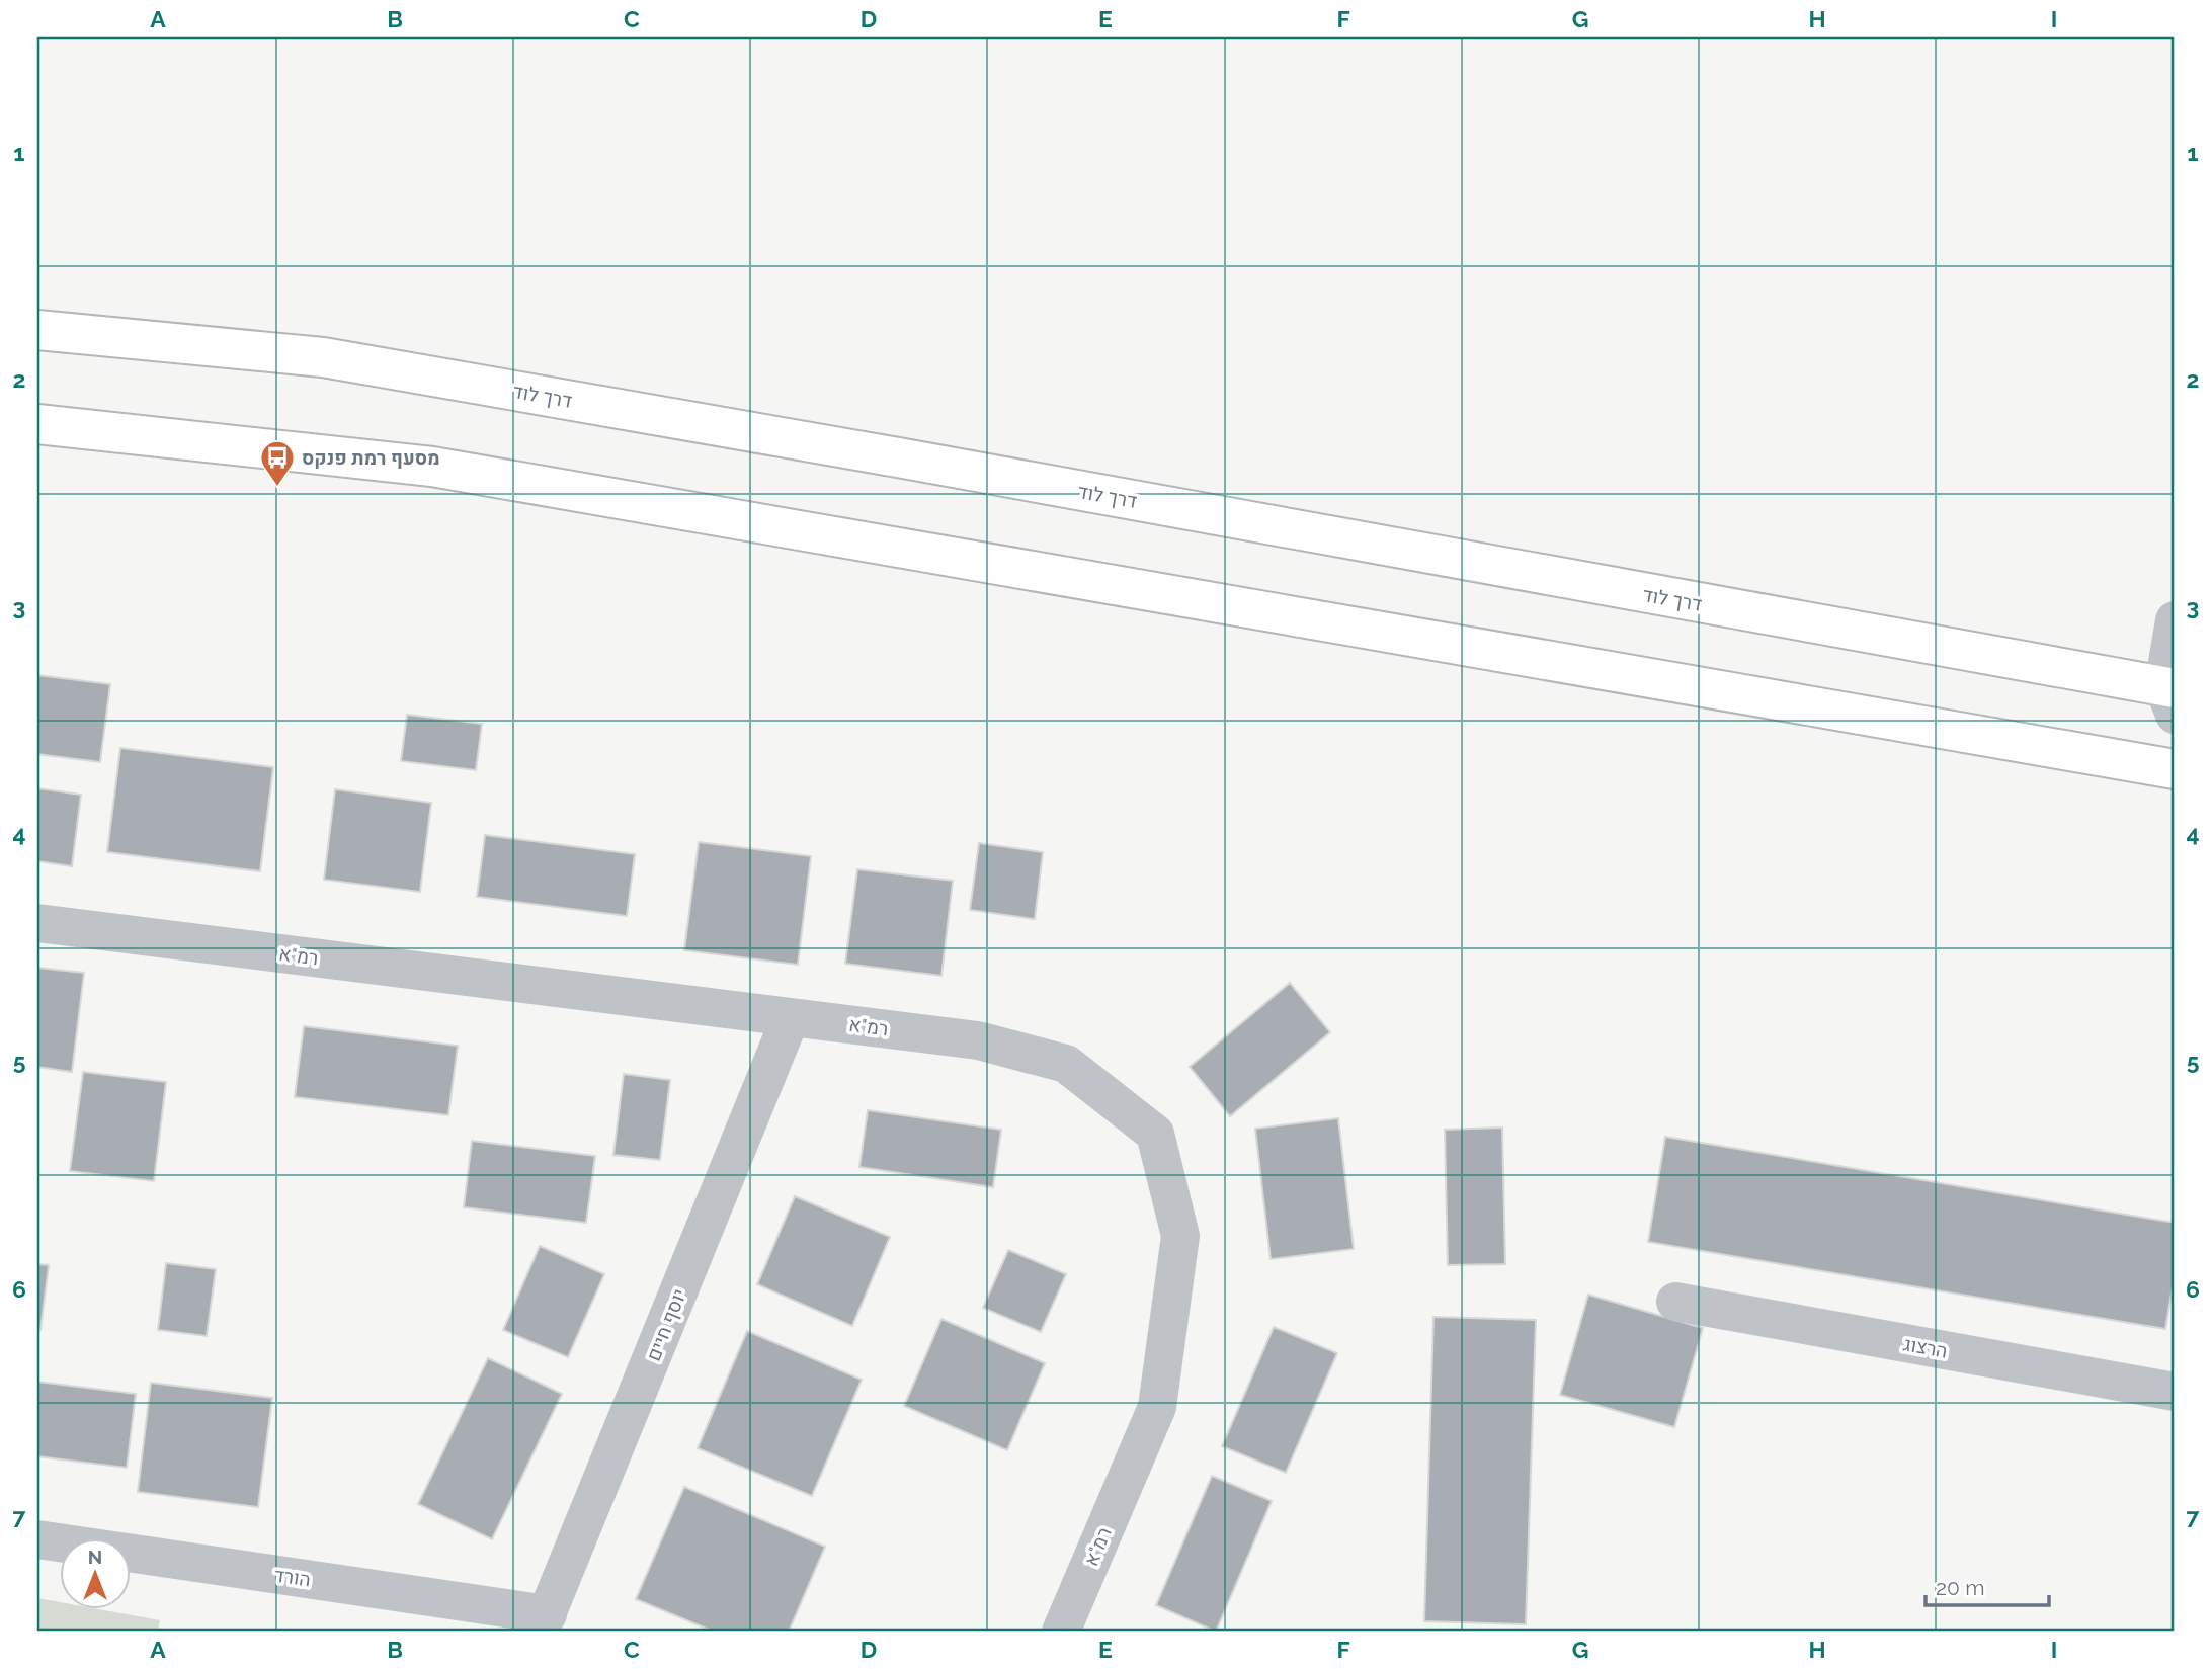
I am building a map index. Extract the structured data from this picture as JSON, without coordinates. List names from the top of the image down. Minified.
{"streets":{"main road":["דרך לוד"],"street":["רמ\"א","יוסף חיים","הרצוג","הורד"]},"crossings":[["רמ\"א","יוסף חיים"],["יוסף חיים","הורד"]],"places":{"bus stop":["מסעף רמת פנקס"]},"scale_bar":"20 m","north":"top","grid":{"columns":["A","B","C","D","E","F","G","H","I"],"rows":["1","2","3","4","5","6","7"]}}
